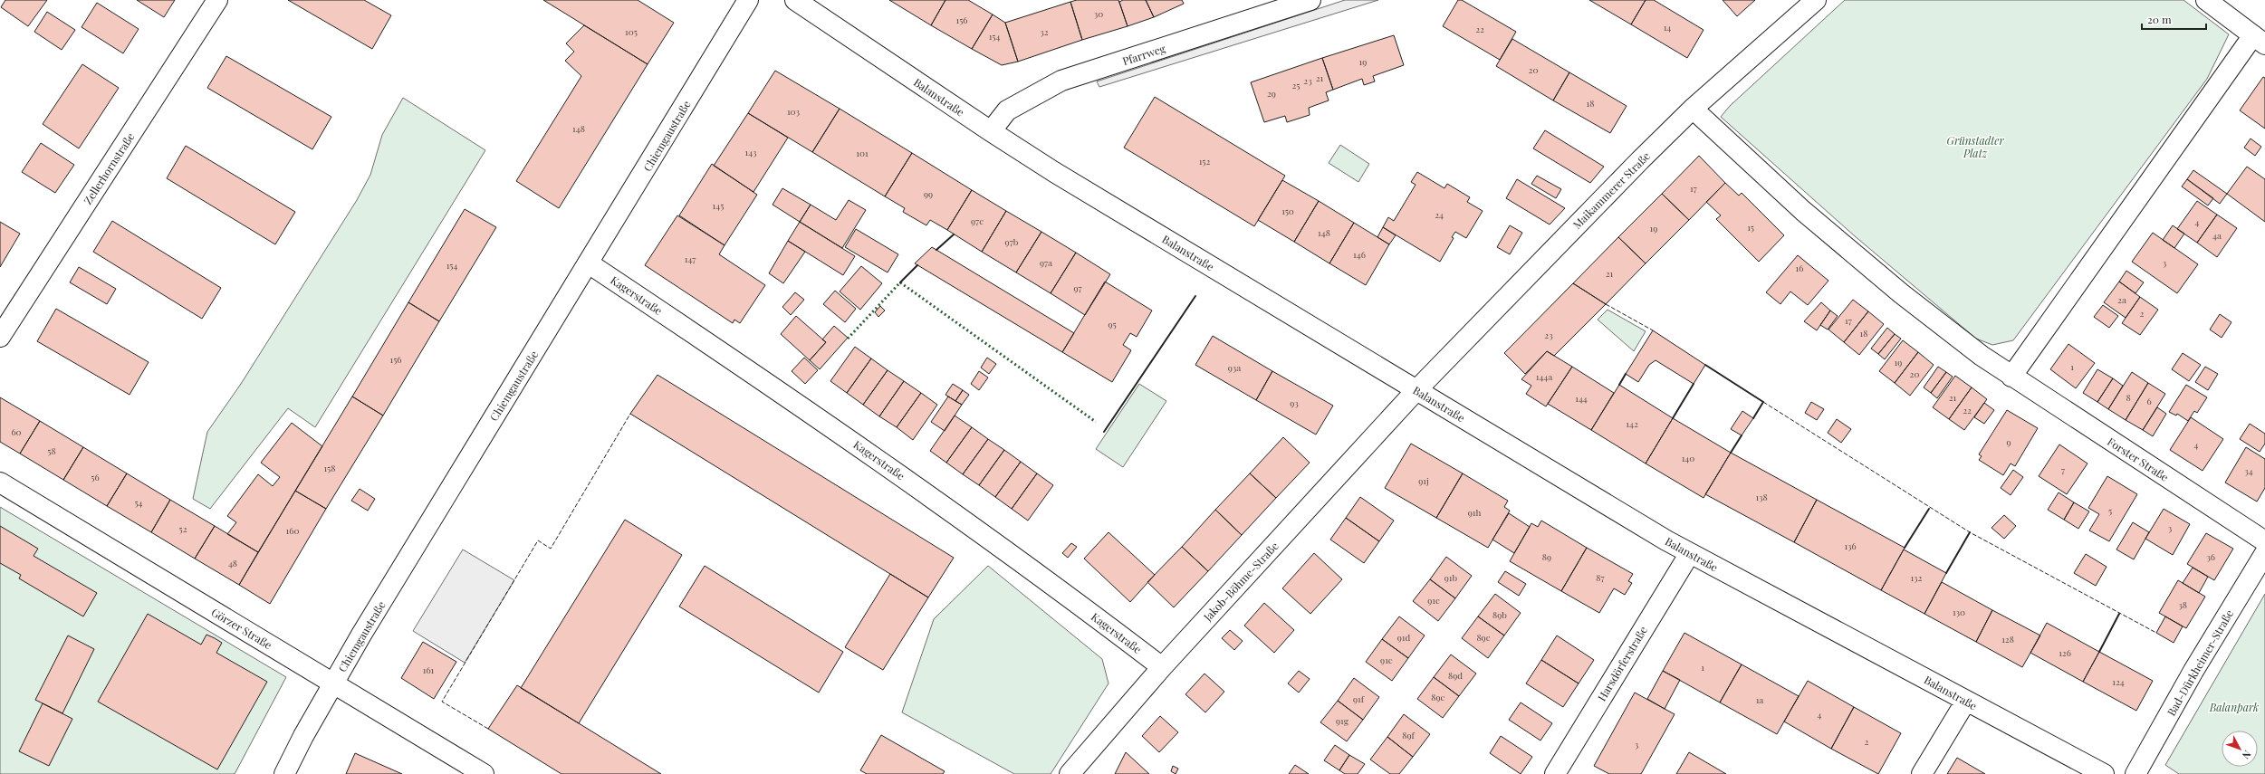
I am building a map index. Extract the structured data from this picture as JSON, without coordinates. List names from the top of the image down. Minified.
{"streets":{"street":["Pfarrweg","Balanstraße","Chiemgaustraße","Zellerhornstraße","Maikammerer Straße","Kagerstraße","Forster Straße","Jakob-Böhme-Straße","Görzer Straße","Bad-Dürkheimer-Straße","Harsdörferstraße"]},"crossings":[["Pfarrweg","Balanstraße"],["Balanstraße","Maikammerer Straße"],["Balanstraße","Jakob-Böhme-Straße"],["Balanstraße","Harsdörferstraße"],["Chiemgaustraße","Kagerstraße"],["Chiemgaustraße","Görzer Straße"],["Maikammerer Straße","Jakob-Böhme-Straße"],["Kagerstraße","Jakob-Böhme-Straße"]],"parks":["Grünstadter Platz","Balanpark"],"house_numbers":["30","156","14","22","105","32","154","19","20","21","23","25","29","18","103","148","143","101","152","17","99","145","150","24","97c","4","15","19","148","4a","97b","146","147","97a","3","154","16","21","97","2a","2","17","95","18","23","156","19","1","93a","20","144a","21","8","144","6","93","22","142","60","9","4","58","140","158","7","34","56","91j","138","54","5","91h","3","52","160","136","89","36","48","91b","87","132","91c","38","130","89b","91d","89c","128","126","91e","1","161","89d","124","89e","91f","1a","4","91g","89f","2","3"],"scale_bar":"20 m","north":"bottom right"}
